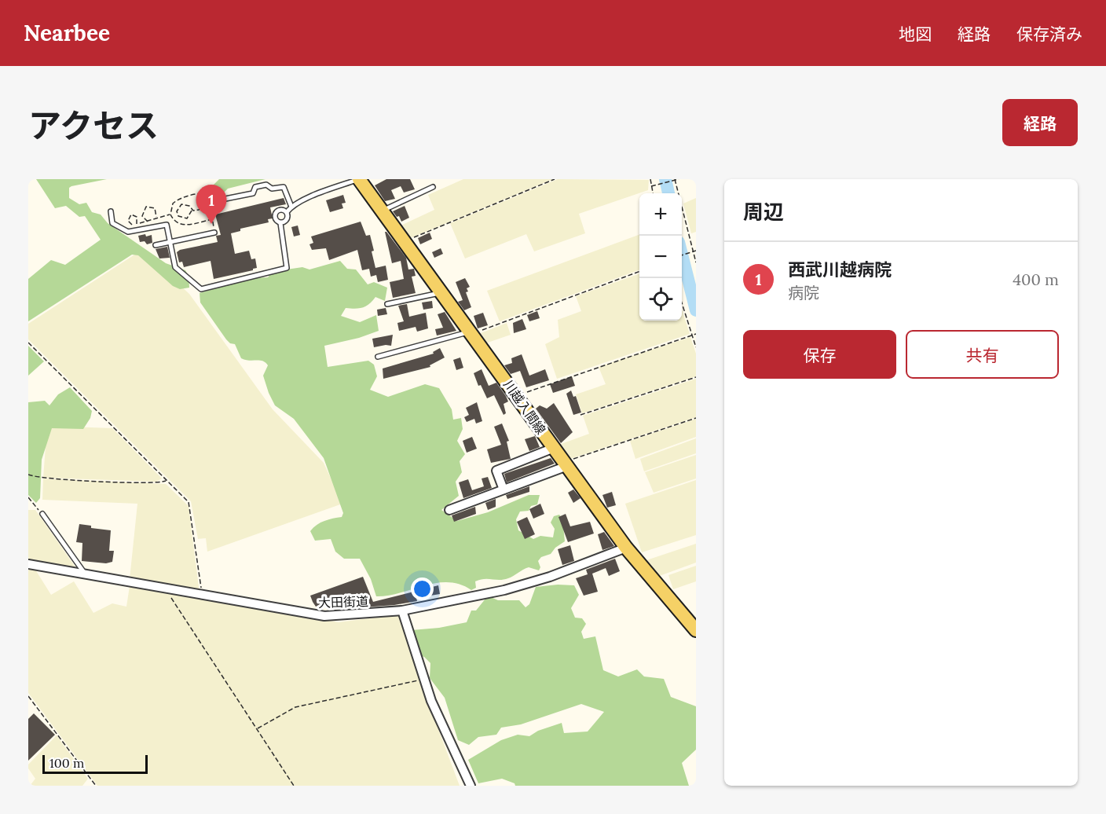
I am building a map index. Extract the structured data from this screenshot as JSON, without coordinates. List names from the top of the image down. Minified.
{"streets":{"main road":["川越入間線"],"street":["大田街道"]},"crossings":[["川越入間線","大田街道"]],"scale_bar":"100 m","page":{"header":"Nearbee","nav":["地図","経路","保存済み"],"title":"アクセス","buttons":["経路",["保存","共有"]],"heading":"周辺","pins":"1","map_buttons":["+","−"],"list":[{"mark":"1","name":"西武川越病院","note":"病院","value":"400 m"}],"scale":"100 m"}}
